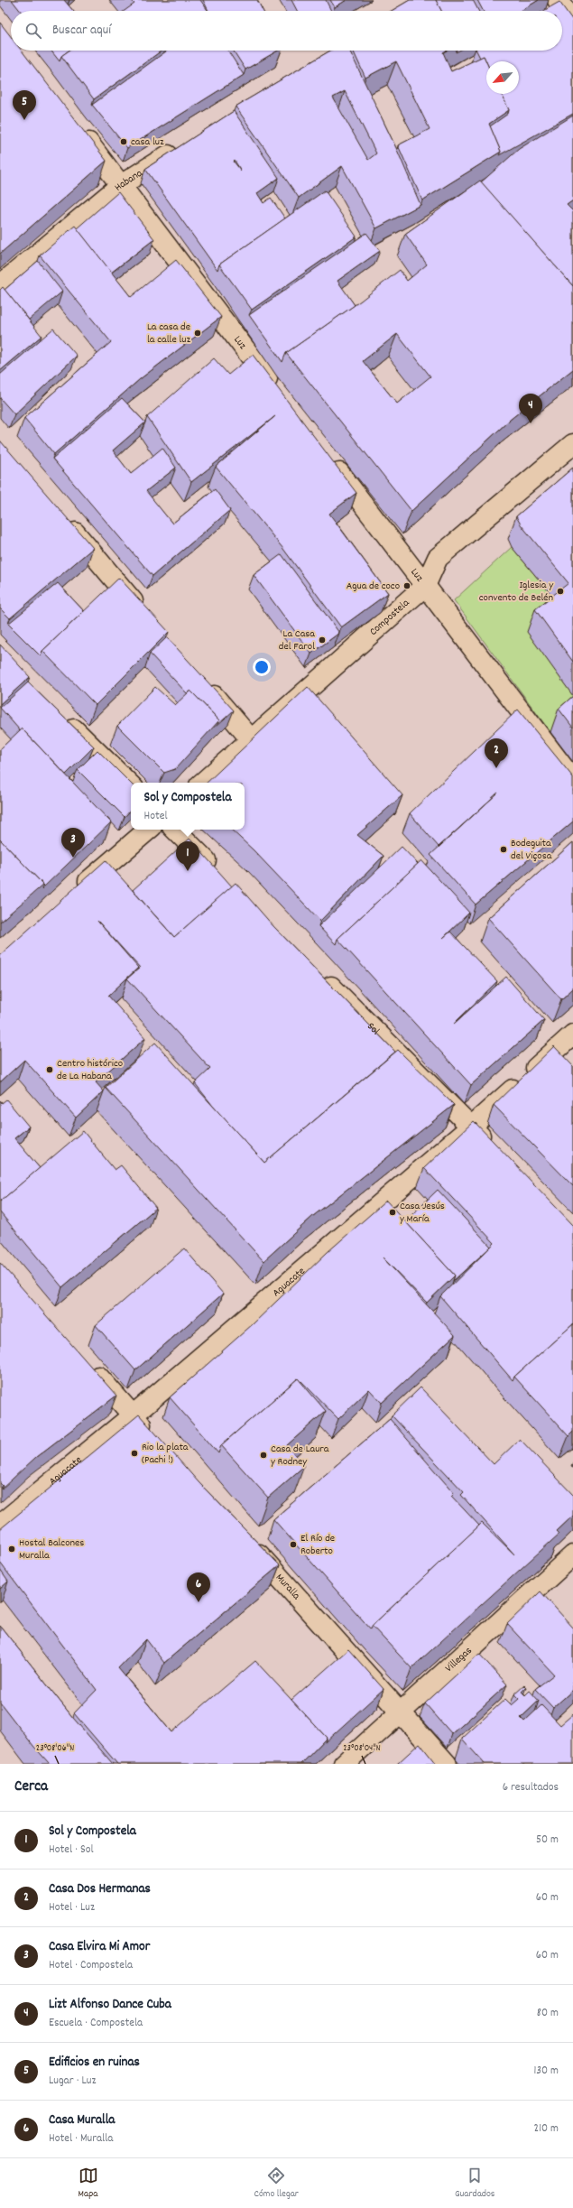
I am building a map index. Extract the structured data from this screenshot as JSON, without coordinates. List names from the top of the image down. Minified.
{"streets":{"street":["Habana","Luz","Compostela","Sol","Aguacate","Muralla","Villegas"]},"crossings":[["Habana","Luz"],["Luz","Compostela"],["Sol","Aguacate"],["Muralla","Villegas"]],"places":["casa luz","La casa de la calle luz","Agua de coco","Iglesia y convento de Belén","La Casa del Farol","Bodeguita del Viçosa","Centro histórico de La Habana","Casa Jesús y María","Rio la plata (Pachi !)","Casa de Laura y Rodney","El Río de Roberto","Hostal Balcones Muralla"],"north":"bottom left","page":{"search":"Buscar aquí","pins":["5","4","2","3","1","6"],"popup":["Sol y Compostela","Hotel"],"heading":["Cerca","6 resultados"],"list":[{"mark":"1","name":"Sol y Compostela","note":"Hotel · Sol","value":"50 m"},{"mark":"2","name":"Casa Dos Hermanas","note":"Hotel · Luz","value":"60 m"},{"mark":"3","name":"Casa Elvira Mi Amor","note":"Hotel · Compostela","value":"60 m"},{"mark":"4","name":"Lizt Alfonso Dance Cuba","note":"Escuela · Compostela","value":"80 m"},{"mark":"5","name":"Edificios en ruinas","note":"Lugar · Luz","value":"130 m"},{"mark":"6","name":"Casa Muralla","note":"Hotel · Muralla","value":"210 m"}],"nav":["Mapa","Cómo llegar","Guardados"]},"coordinates":["23°08'06\"N","23°08'04\"N"]}
